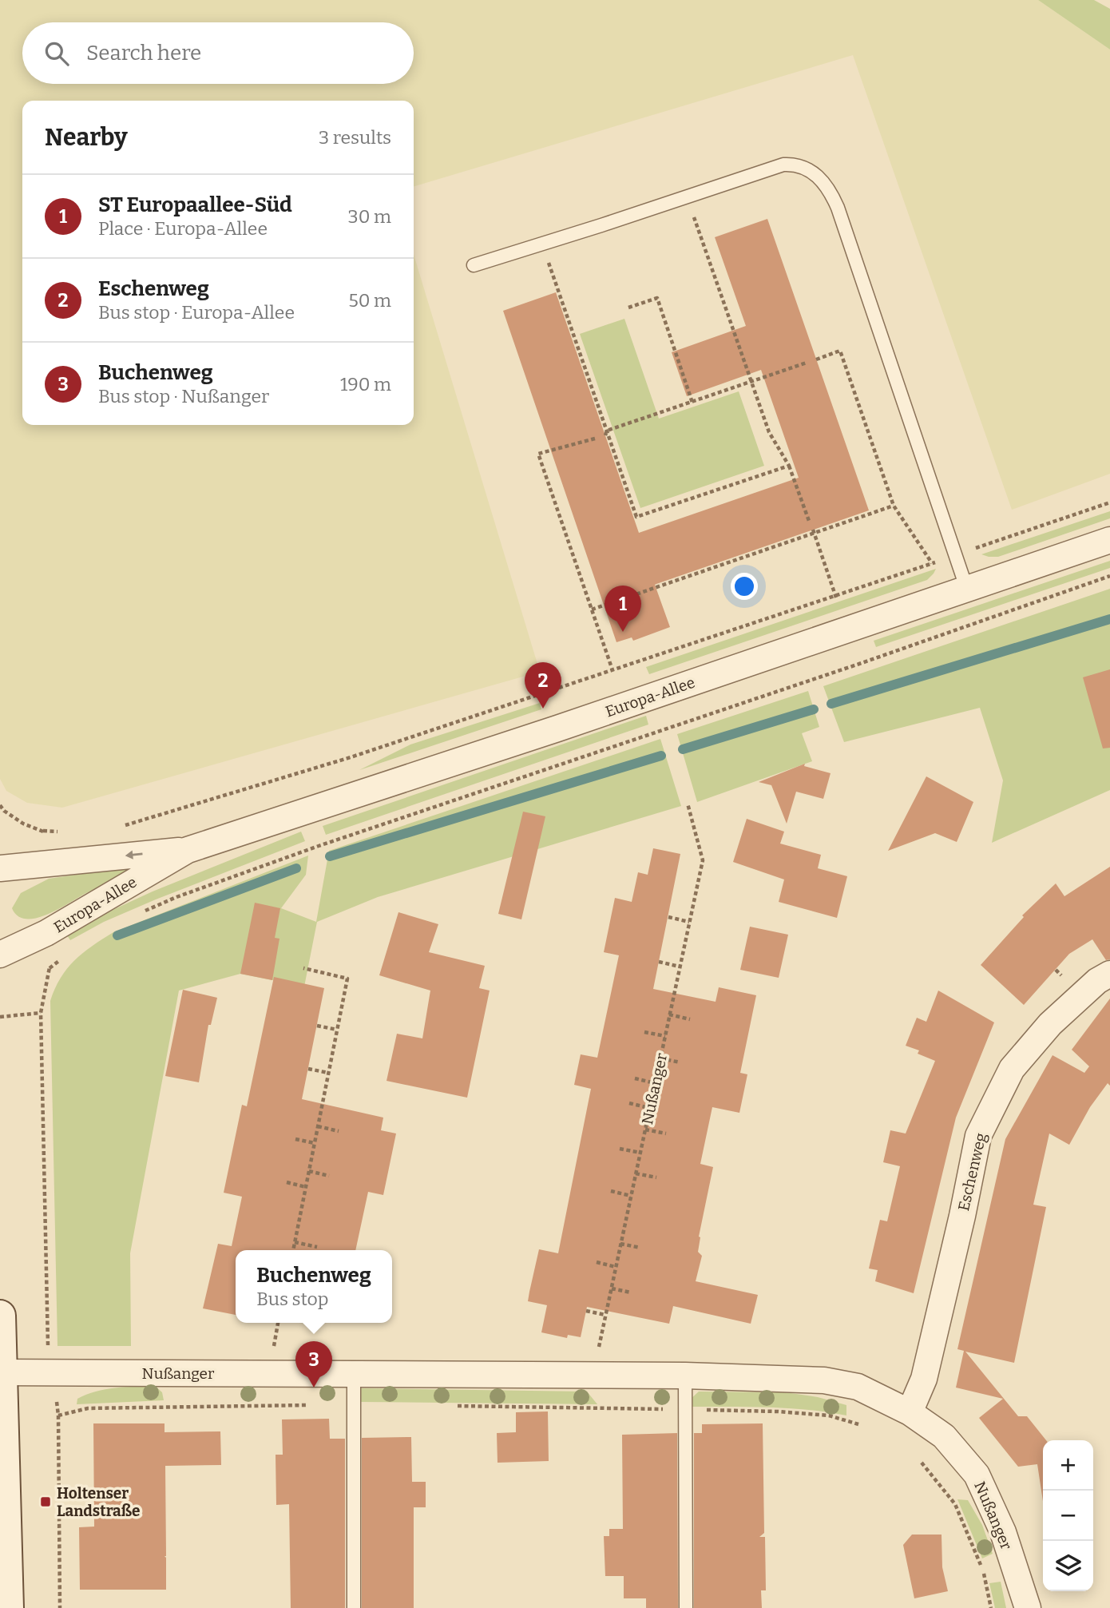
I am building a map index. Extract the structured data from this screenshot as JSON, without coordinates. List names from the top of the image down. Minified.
{"streets":{"street":["Europa-Allee","Nußanger","Eschenweg"]},"crossings":[["Nußanger","Eschenweg"]],"places":{"transit":["Holtenser Landstraße"]},"page":{"search":"Search here","heading":["Nearby","3 results"],"list":[{"mark":"1","name":"ST Europaallee-Süd","note":"Place · Europa-Allee","value":"30 m"},{"mark":"2","name":"Eschenweg","note":"Bus stop · Europa-Allee","value":"50 m"},{"mark":"3","name":"Buchenweg","note":"Bus stop · Nußanger","value":"190 m"}],"pins":["1","2","3"],"popup":["Buchenweg","Bus stop"],"map_buttons":["+","−"]}}
